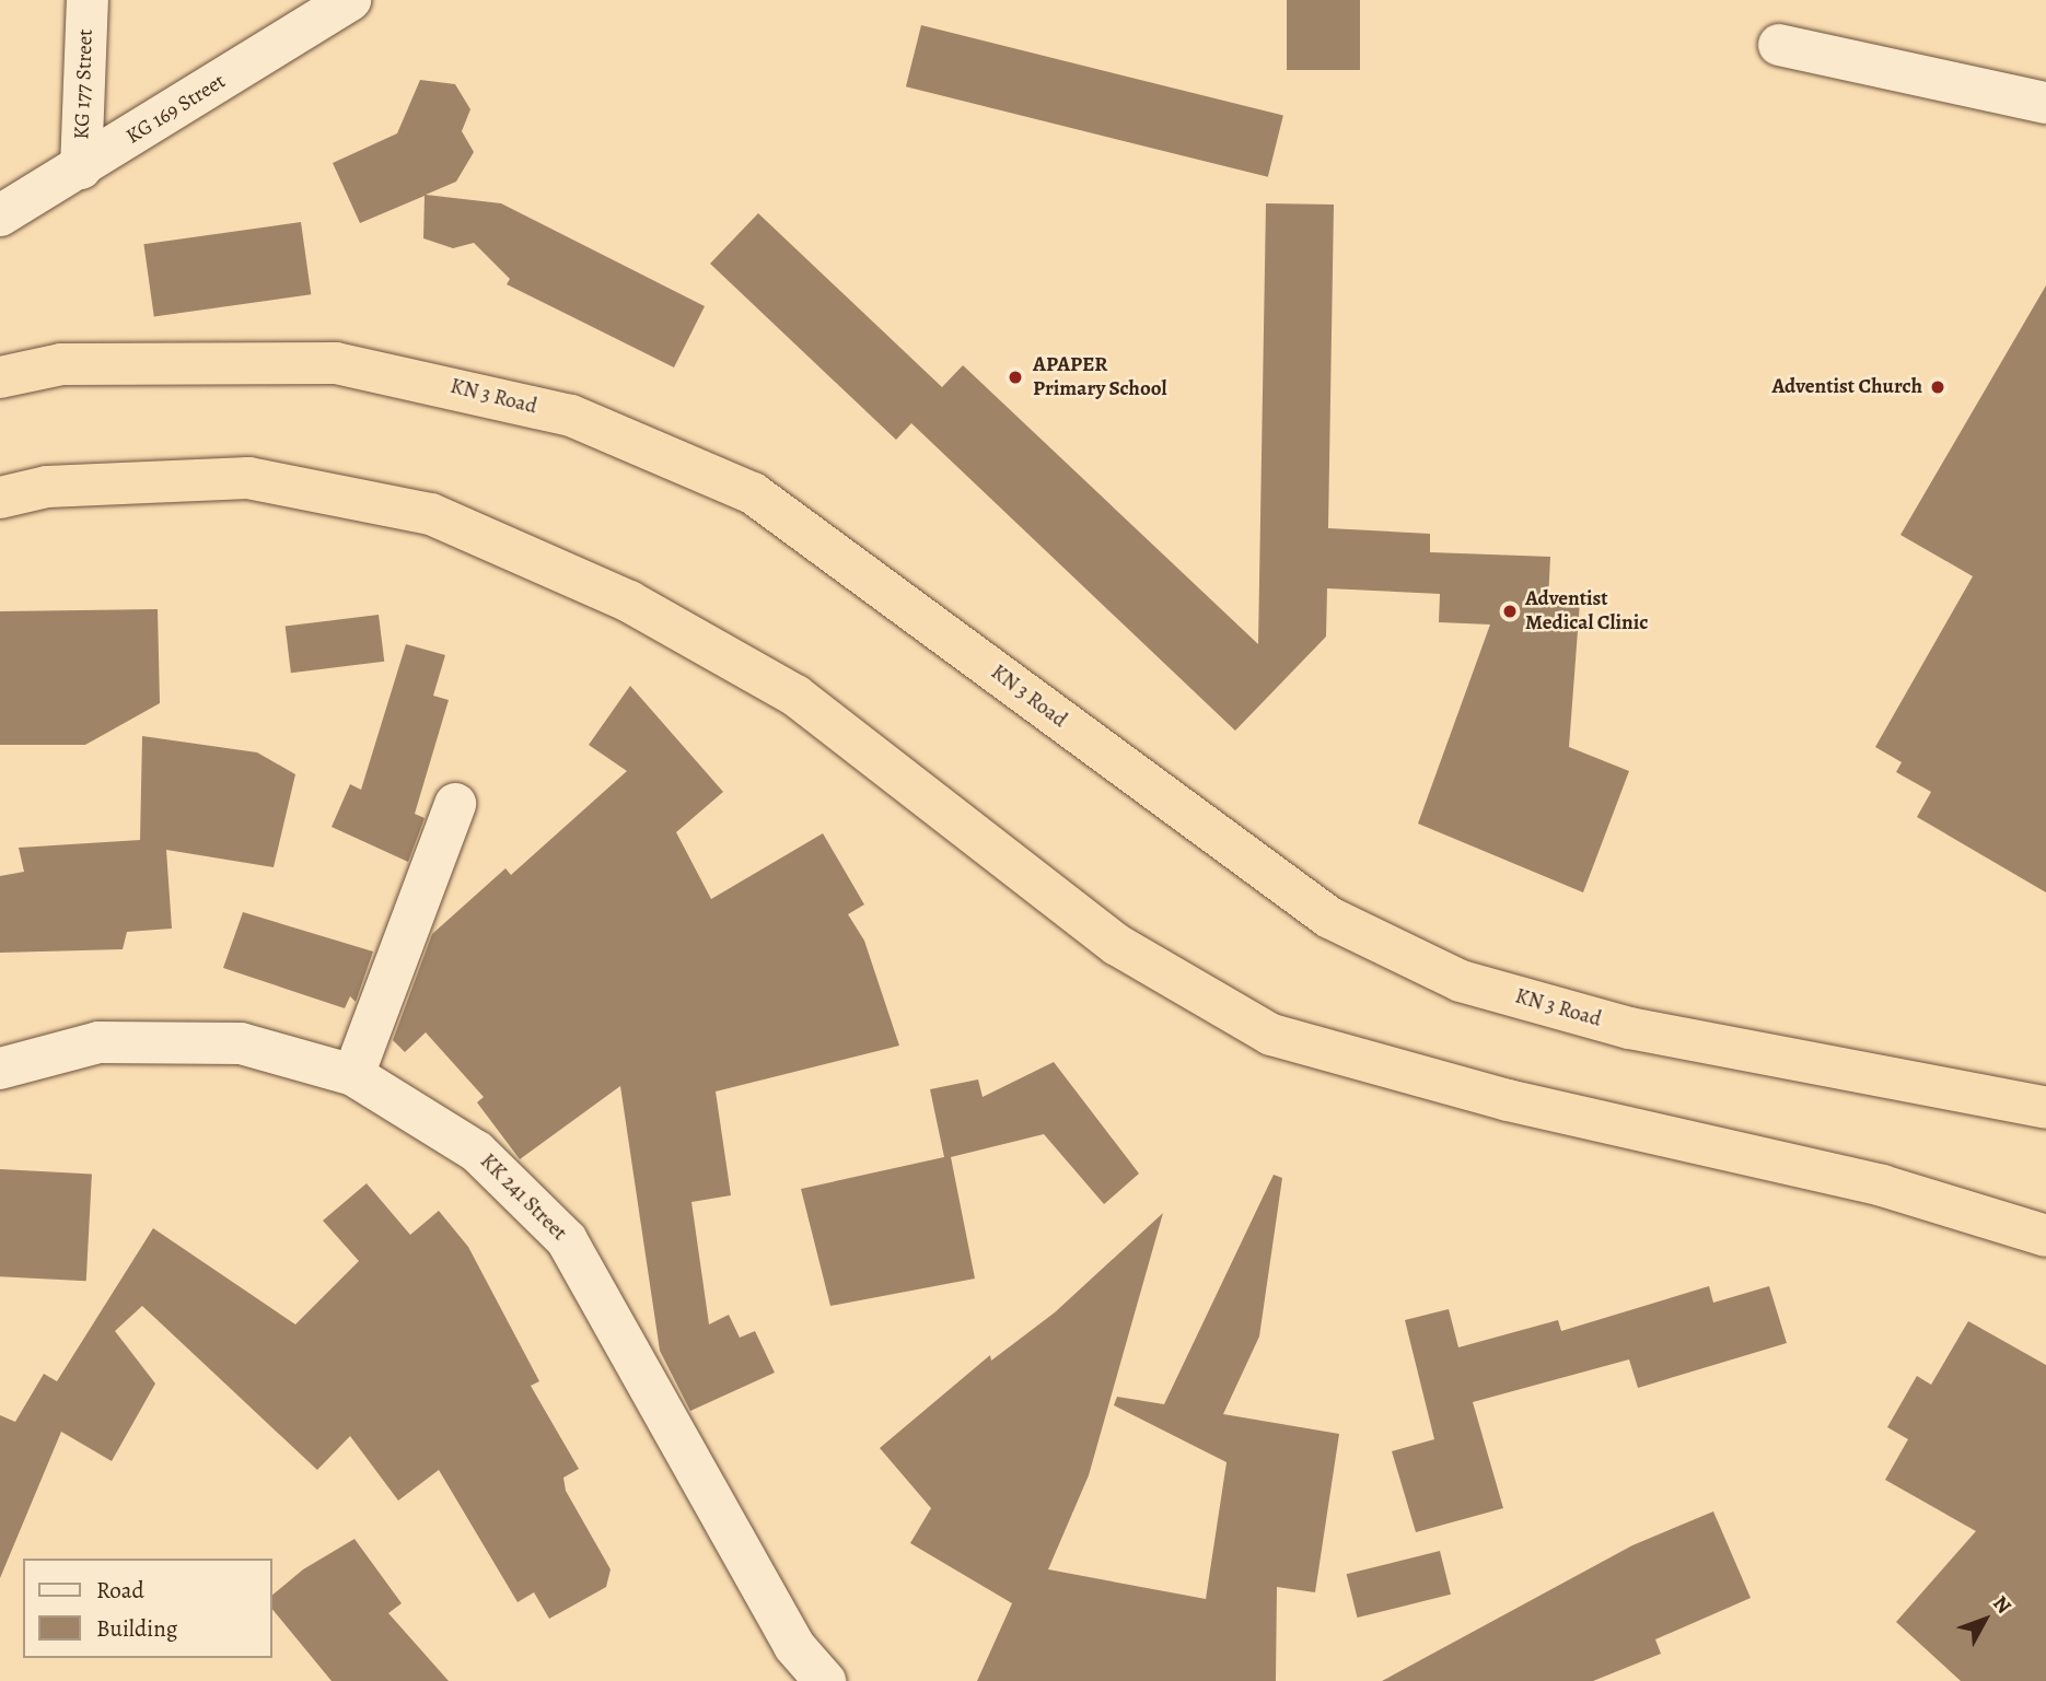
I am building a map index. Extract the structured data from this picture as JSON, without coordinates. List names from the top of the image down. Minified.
{"streets":{"highway":["KN 3 Road"],"street":["KG 177 Street","KG 169 Street","KK 241 Street"]},"crossings":[["KG 177 Street","KG 169 Street"]],"places":["APAPER Primary School","Adventist Church","Adventist Medical Clinic"],"legend":["Road","Building"],"north":"top right"}
